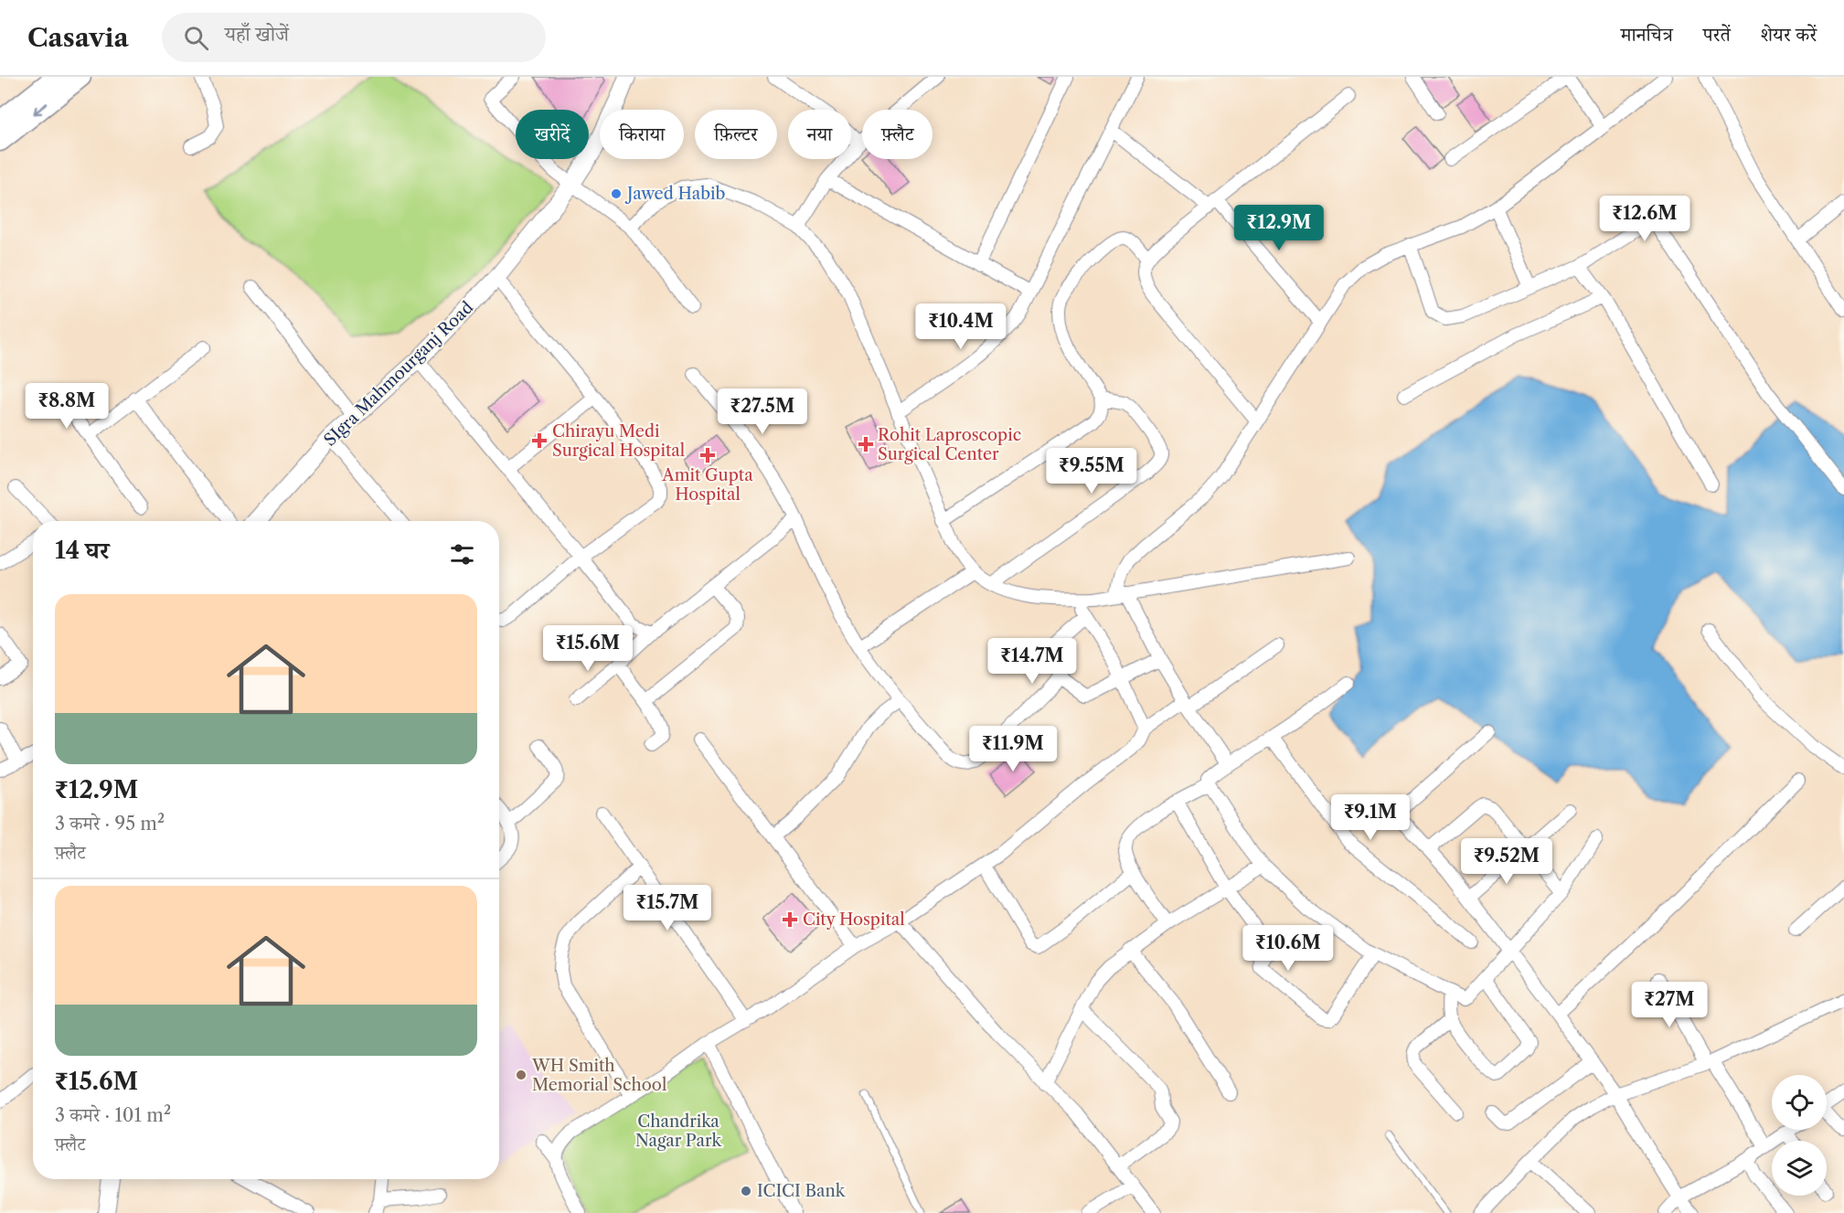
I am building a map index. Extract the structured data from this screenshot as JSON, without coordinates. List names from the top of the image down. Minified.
{"streets":{"street":["SIgra Mahmourganj Road"]},"parks":["Chandrika Nagar Park"],"places":{"other":["Jawed Habib","WH Smith Memorial School","ICICI Bank"],"health":["Chirayu Medi Surgical Hospital","Rohit Laproscopic Surgical Center","Amit Gupta Hospital","City Hospital"]},"page":{"header":"Casavia","search":"यहाँ खोजें","nav":["मानचित्र","परतें","शेयर करें"],"chip":["खरीदें","किराया","फ़िल्टर","नया","फ़्लैट"],"price":["₹12.6M","₹12.9M","₹10.4M","₹8.8M","₹27.5M","₹9.55M","₹15.6M","₹14.7M","₹11.9M","₹9.1M","₹9.52M","₹15.7M","₹10.6M","₹27M"],"heading":"14 घर","list":[{"name":"₹12.9M","note":"3 कमरे · 95 m² · फ़्लैट"},{"name":"₹15.6M","note":"3 कमरे · 101 m² · फ़्लैट"}]}}
